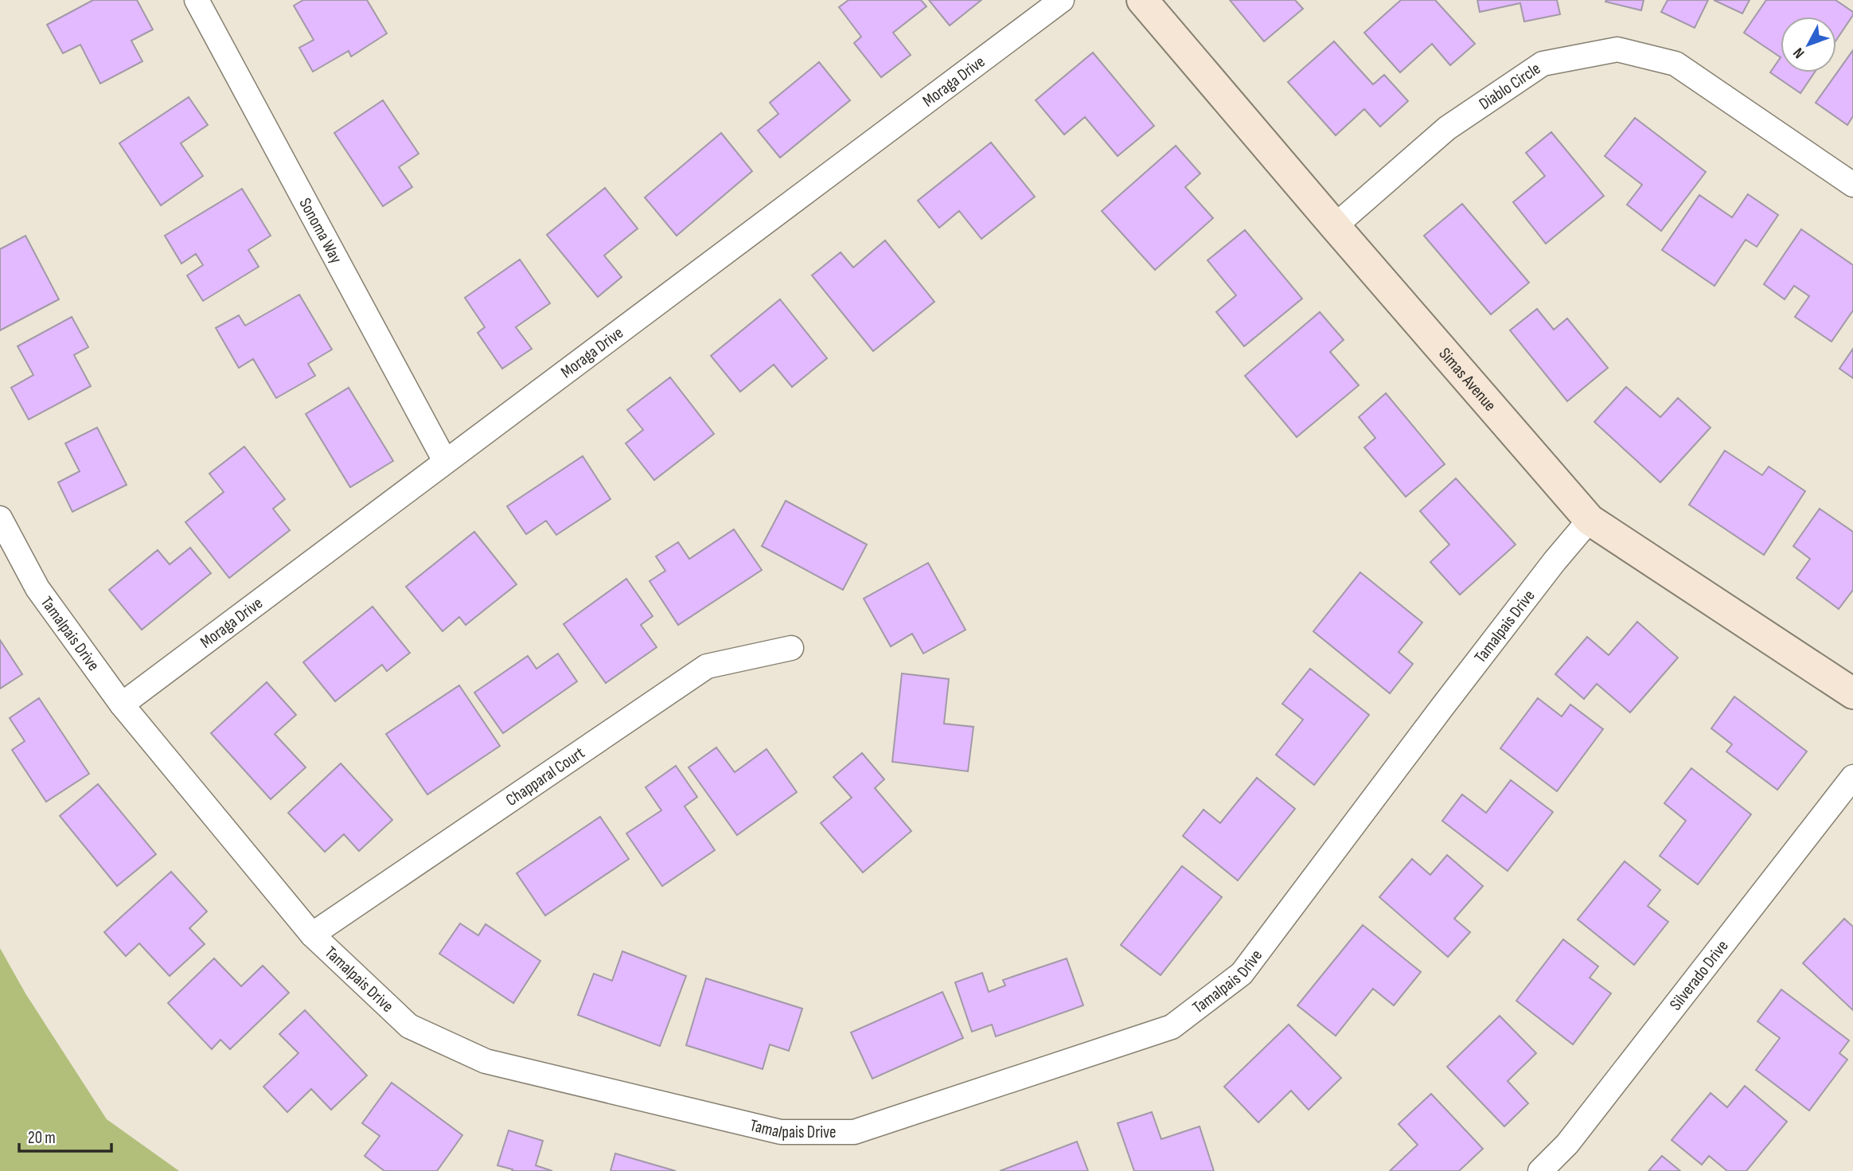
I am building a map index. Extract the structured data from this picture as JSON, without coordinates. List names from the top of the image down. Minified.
{"streets":{"street":["Moraga Drive","Diablo Circle","Sonoma Way","Simas Avenue","Tamalpais Drive","Chapparal Court","Silverado Drive"]},"crossings":[["Moraga Drive","Sonoma Way"],["Moraga Drive","Tamalpais Drive"],["Diablo Circle","Simas Avenue"],["Simas Avenue","Tamalpais Drive"],["Tamalpais Drive","Chapparal Court"]],"scale_bar":"20 m","north":"bottom left"}
